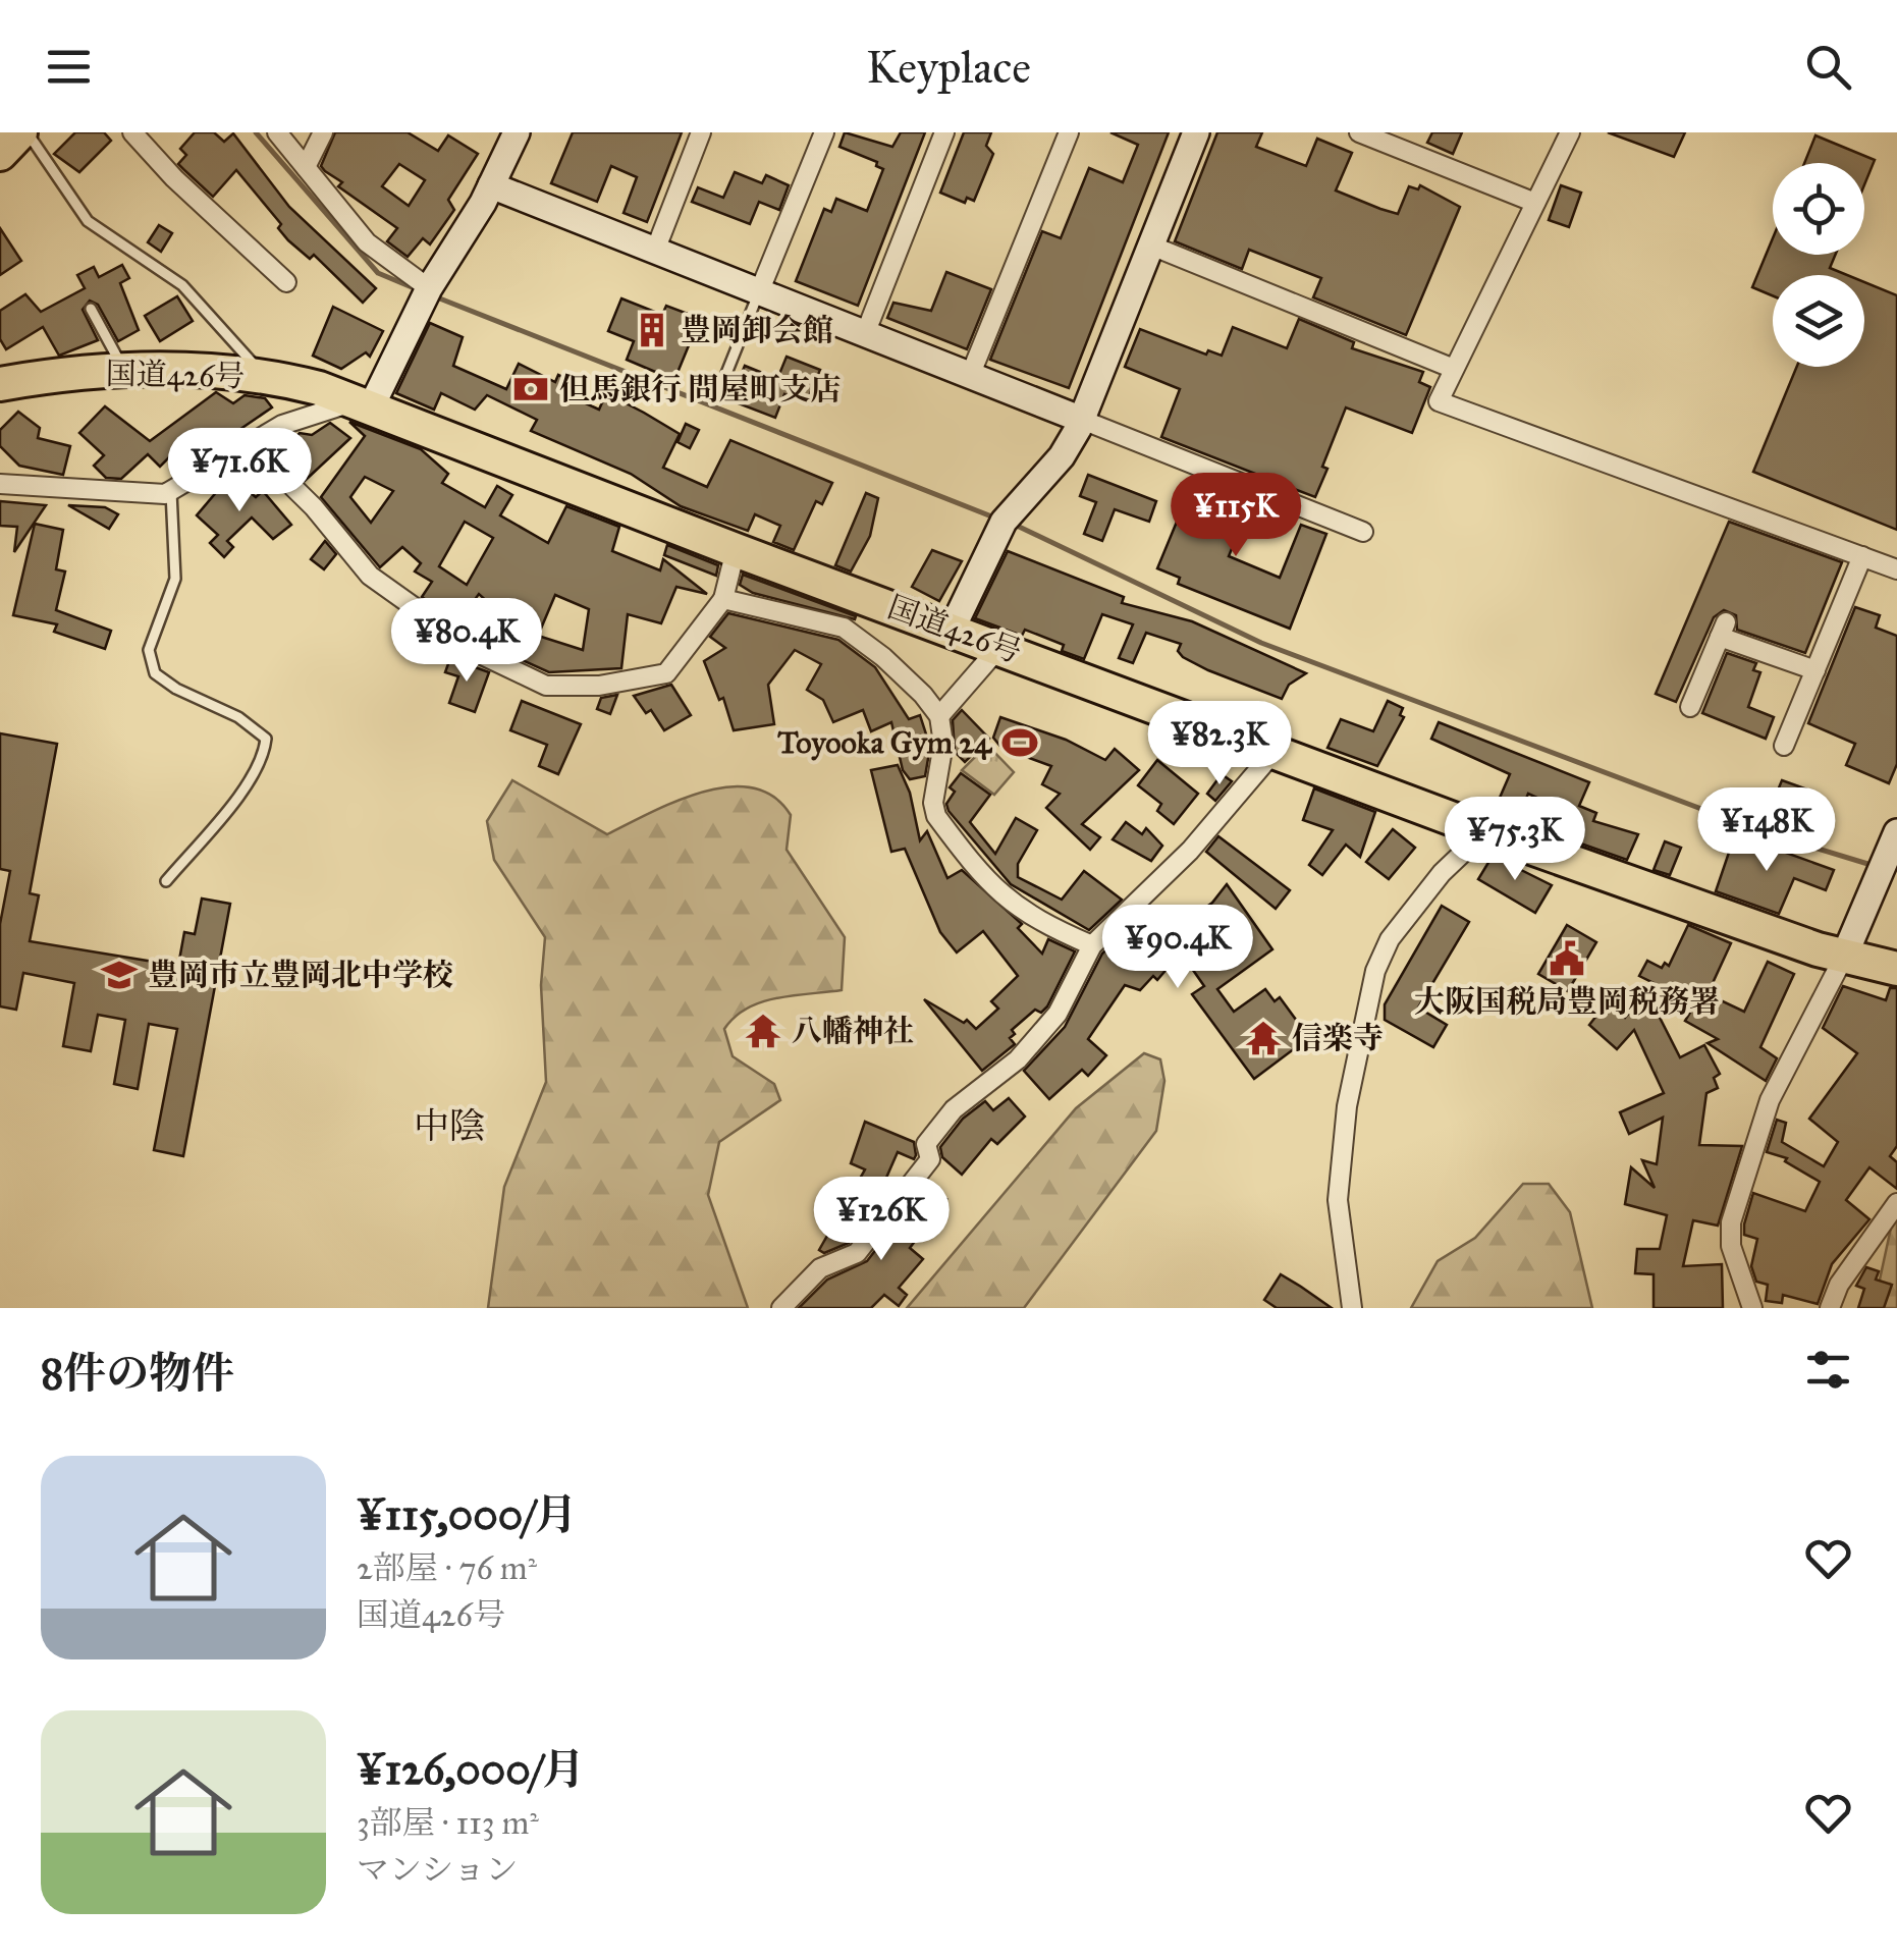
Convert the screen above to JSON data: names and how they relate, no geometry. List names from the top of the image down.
{
  "streets": {
    "highway": ["国道426号"]
  },
  "districts": ["中陰"],
  "places": {
    "building": ["豊岡卸会館"],
    "bank": ["但馬銀行 問屋町支店"],
    "sports": ["Toyooka Gym 24"],
    "public building": ["大阪国税局豊岡税務署"],
    "school or university": ["豊岡市立豊岡北中学校"],
    "temple": ["八幡神社", "信楽寺"]
  },
  "page": {
    "header": "Keyplace",
    "price": [
      "¥71.6K",
      "¥115K",
      "¥80.4K",
      "¥82.3K",
      "¥148K",
      "¥75.3K",
      "¥90.4K",
      "¥126K"
    ],
    "heading": "8件の物件",
    "list": [
      {
        "name": "¥115,000/月",
        "note": "2部屋 · 76 m² · 国道426号"
      },
      {
        "name": "¥126,000/月",
        "note": "3部屋 · 113 m² · マンション"
      }
    ]
  }
}
